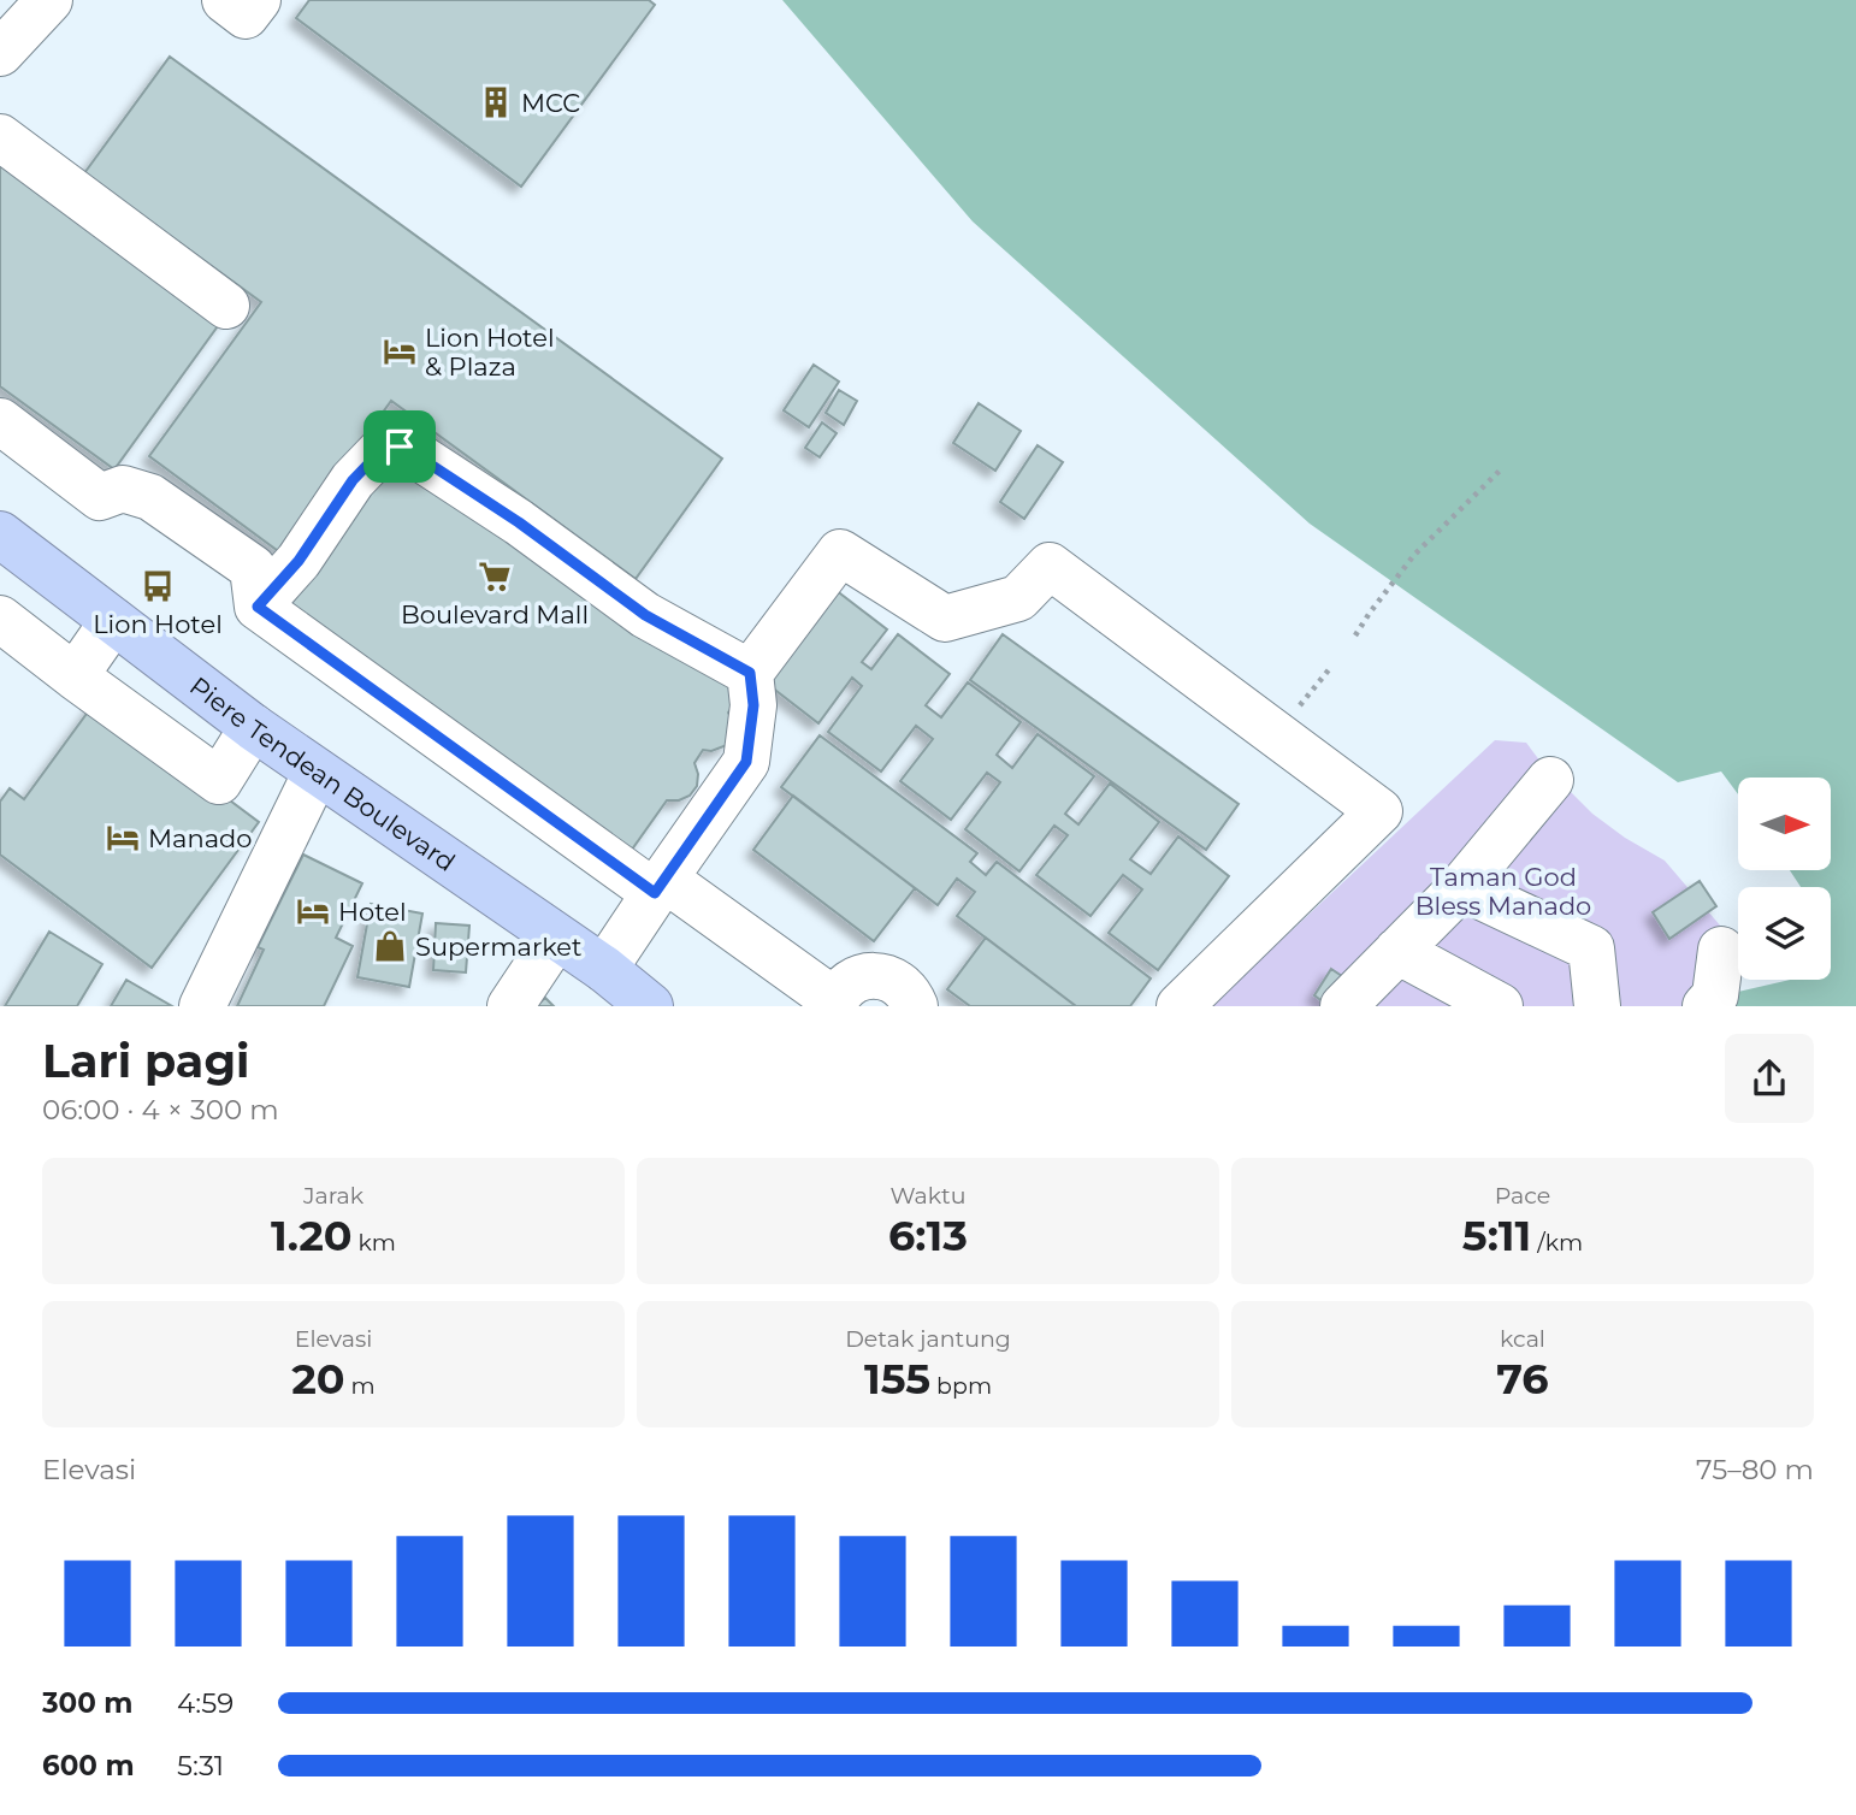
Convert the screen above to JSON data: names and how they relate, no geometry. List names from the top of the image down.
{
  "streets": {
    "highway": ["Piere Tendean Boulevard"]
  },
  "parks": ["Taman God Bless Manado"],
  "places": {
    "building": ["MCC"],
    "hotel": ["Lion Hotel & Plaza", "Manado", "Hotel"],
    "supermarket": ["Boulevard Mall"],
    "bus stop": ["Lion Hotel"],
    "shop": ["Supermarket"]
  },
  "north": "right",
  "page": {
    "heading": ["Lari pagi", "06:00 · 4 × 300 m"],
    "stats": [
      ["Jarak", "1.20 km"],
      ["Waktu", "6:13"],
      ["Pace", "5:11 /km"],
      ["Elevasi", "20 m"],
      ["Detak jantung", "155 bpm"],
      ["kcal", "76"]
    ],
    "chart": ["Elevasi", "75–80 m"],
    "list": [
      {
        "name": "300 m",
        "note": "4:59"
      },
      {
        "name": "600 m",
        "note": "5:31"
      }
    ]
  }
}
